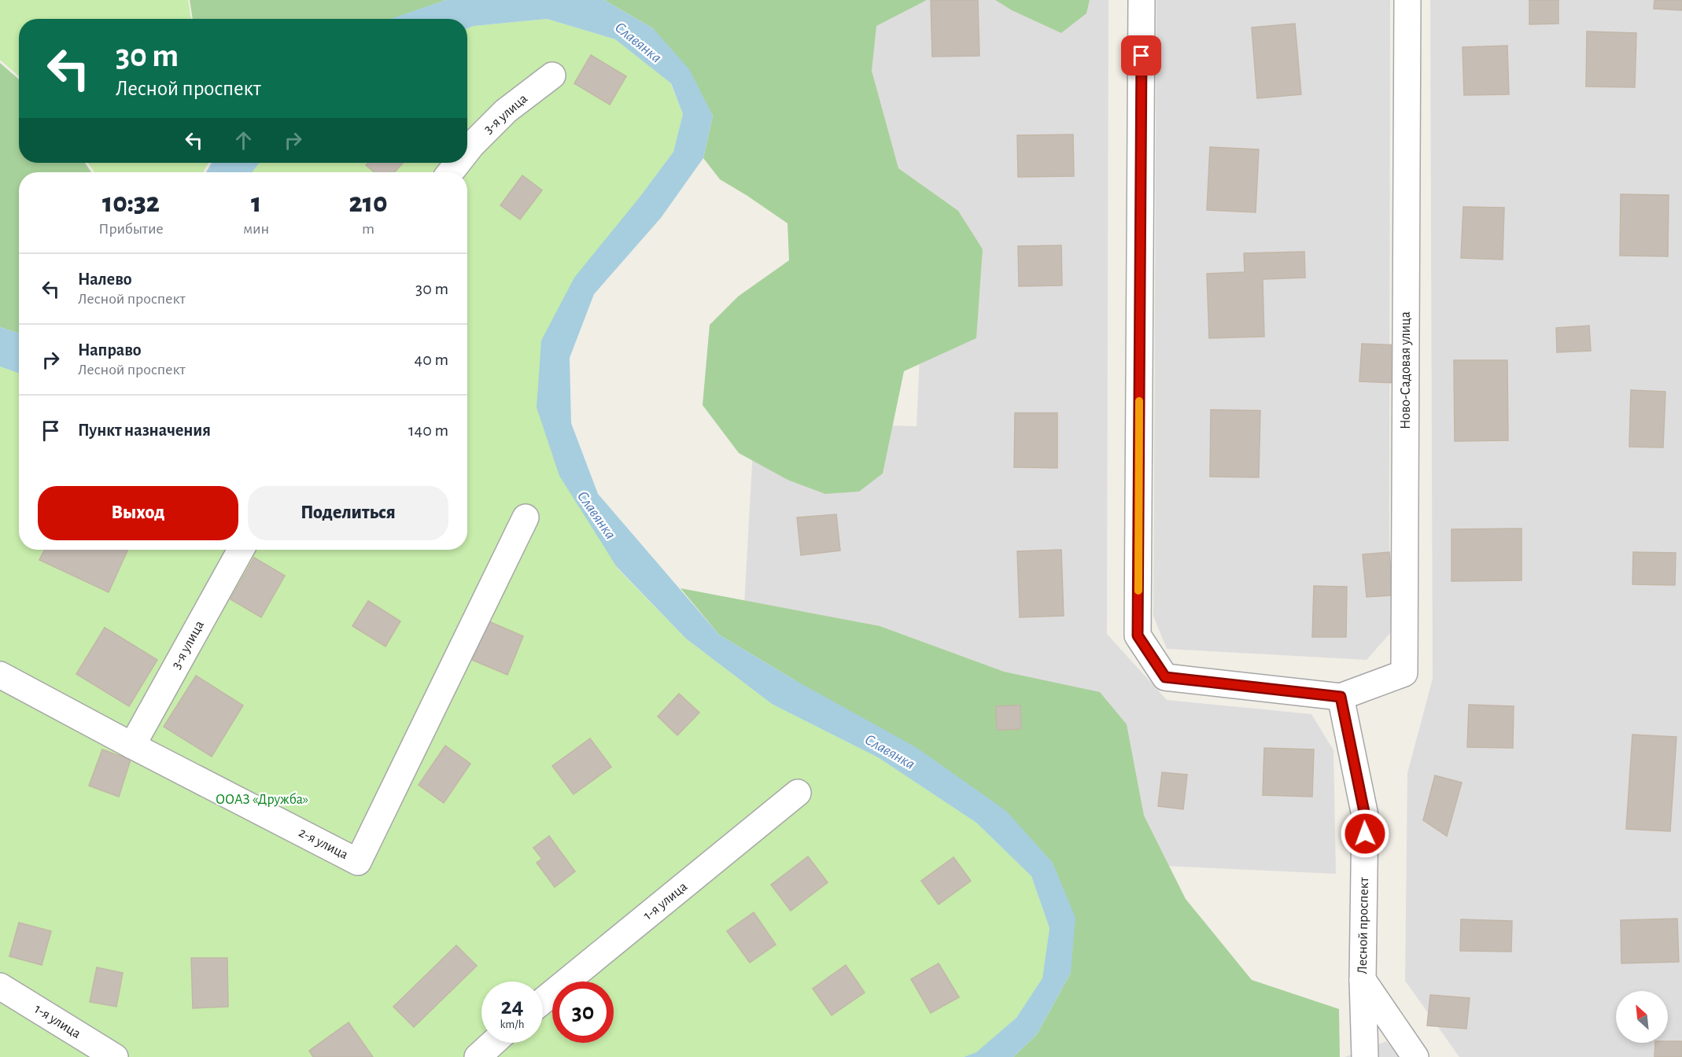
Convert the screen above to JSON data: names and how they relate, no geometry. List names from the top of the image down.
{
  "streets": {
    "street": [
      "3-я улица",
      "Ново-Садовая улица",
      "2-я улица",
      "1-я улица",
      "Лесной проспект"
    ]
  },
  "crossings": [
    ["3-я улица", "2-я улица"],
    ["Ново-Садовая улица", "Лесной проспект"]
  ],
  "water": ["Славянка"],
  "parks": ["ООАЗ «Дружба»"],
  "north": "top left",
  "page": {
    "turn": ["30 m", "Лесной проспект"],
    "eta": [
      "10:32",
      "Прибытие",
      "1",
      "мин",
      "210",
      "m"
    ],
    "list": [
      {
        "name": "Налево",
        "note": "Лесной проспект",
        "value": "30 m"
      },
      {
        "name": "Направо",
        "note": "Лесной проспект",
        "value": "40 m"
      },
      {
        "name": "Пункт назначения",
        "value": "140 m"
      }
    ],
    "buttons": ["Выход", "Поделиться"],
    "speed": "24 km/h",
    "limit": "30"
  }
}
